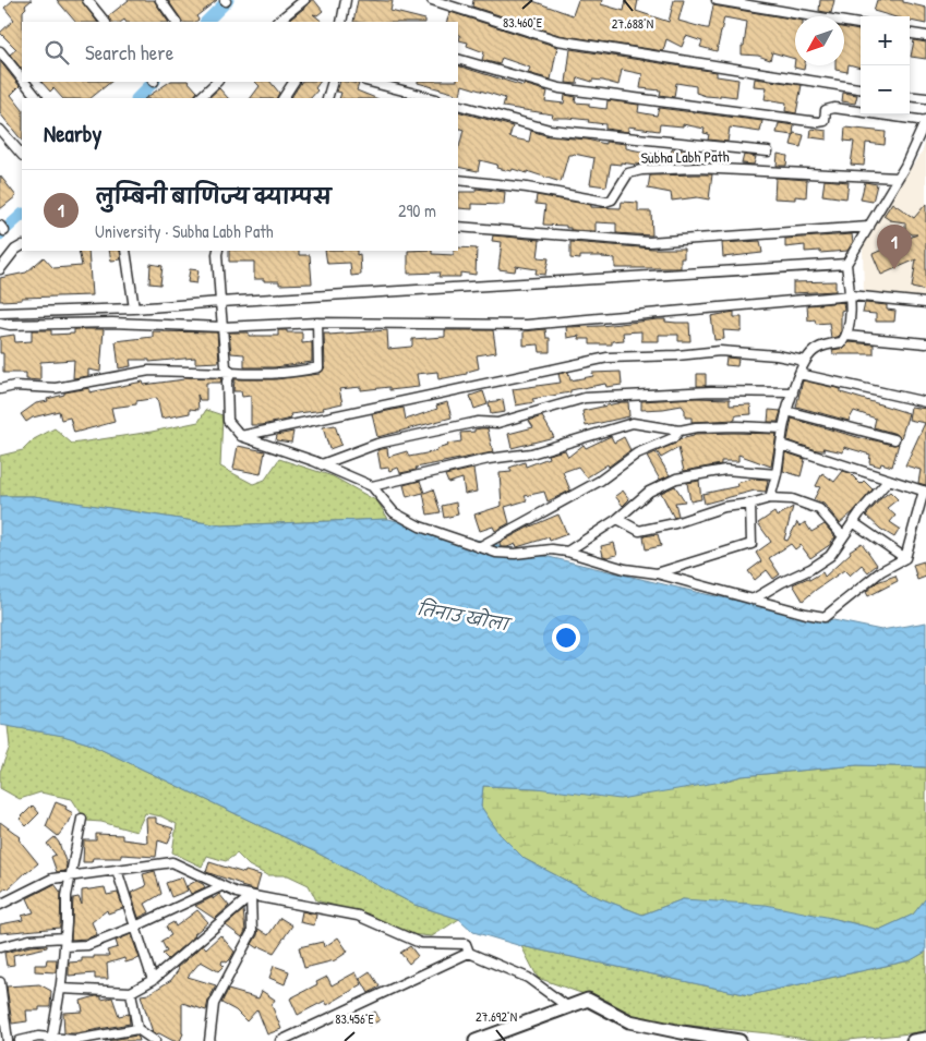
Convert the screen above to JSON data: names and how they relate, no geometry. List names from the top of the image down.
{
  "streets": {
    "street": ["Subha Labh Path"]
  },
  "water": ["तिनाउ खोला"],
  "north": "bottom left",
  "page": {
    "map_buttons": ["+", "−"],
    "search": "Search here",
    "heading": "Nearby",
    "list": [
      {
        "mark": "1",
        "name": "लुम्बिनी बाणिज्य क्याम्पस",
        "note": "University · Subha Labh Path",
        "value": "290 m"
      }
    ],
    "pins": "1"
  },
  "coordinates": [
    "83.460°E",
    "27.688°N",
    "27.692°N",
    "83.456°E"
  ]
}
